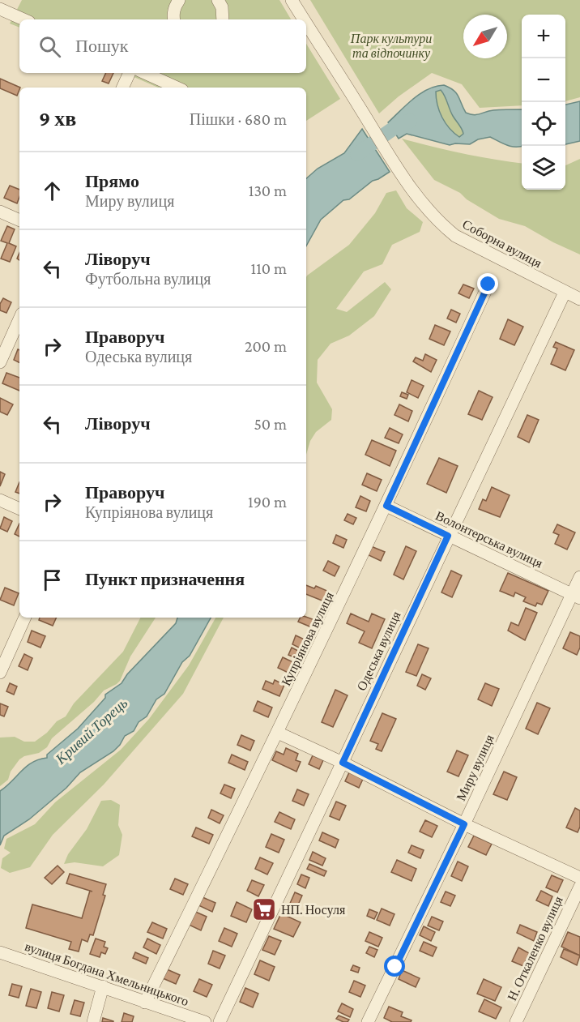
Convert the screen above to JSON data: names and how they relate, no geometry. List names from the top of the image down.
{
  "streets": {
    "street": [
      "Соборна вулиця",
      "Волонтерська вулиця",
      "Купріянова вулиця",
      "Одеська вулиця",
      "Миру вулиця",
      "Н. Откаленко вулиця",
      "вулиця Богдана Хмельницького"
    ]
  },
  "crossings": [
    ["Соборна вулиця", "Одеська вулиця"],
    ["Волонтерська вулиця", "Купріянова вулиця"],
    ["Волонтерська вулиця", "Одеська вулиця"],
    ["Волонтерська вулиця", "Миру вулиця"],
    ["Купріянова вулиця", "вулиця Богдана Хмельницького"]
  ],
  "water": ["Кривий Торець"],
  "parks": ["Парк культури та відпочинку"],
  "places": {
    "supermarket": ["НП. Носуля"]
  },
  "north": "bottom left",
  "page": {
    "map_buttons": ["+", "−"],
    "search": "Пошук",
    "heading": ["9 хв", "Пішки · 680 m"],
    "list": [
      ["Прямо", "Миру вулиця", "130 m"],
      ["Ліворуч", "Футбольна вулиця", "110 m"],
      ["Праворуч", "Одеська вулиця", "200 m"],
      ["Ліворуч", "50 m"],
      ["Праворуч", "Купріянова вулиця", "190 m"],
      "Пункт призначення"
    ]
  }
}
